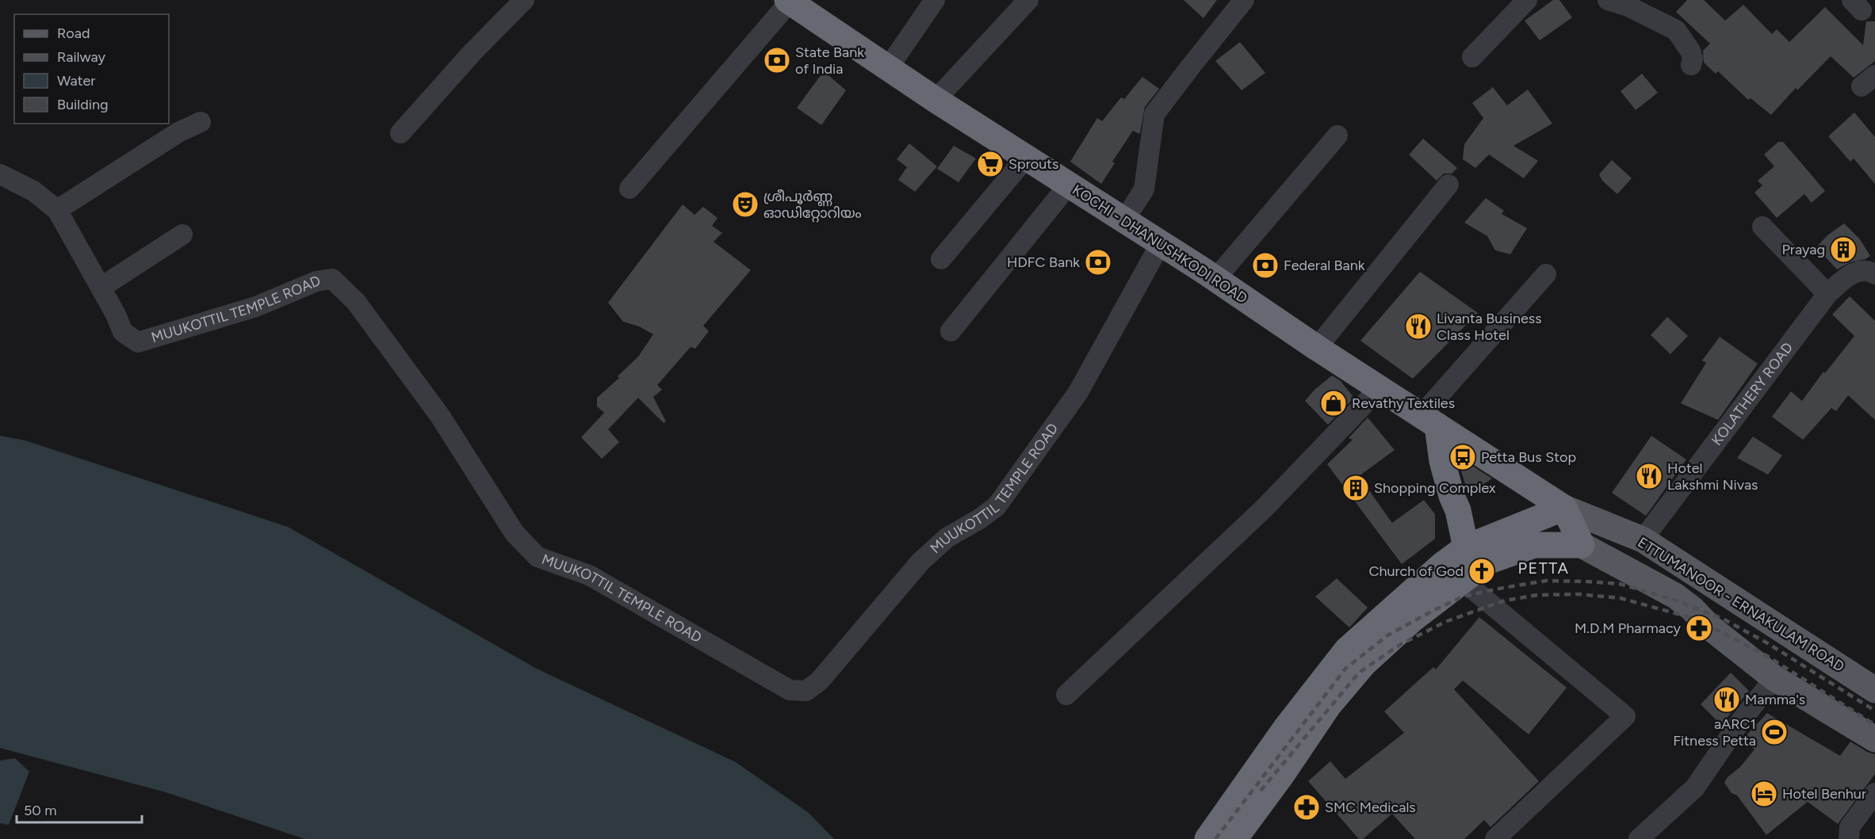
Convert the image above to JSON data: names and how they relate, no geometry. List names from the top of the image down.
{
  "streets": {
    "highway": ["KOCHI - DHANUSHKODI ROAD"],
    "main road": ["ETTUMANOOR - ERNAKULAM ROAD"],
    "street": ["MUUKOTTIL TEMPLE ROAD", "KOLATHERY ROAD"]
  },
  "crossings": [
    ["KOCHI - DHANUSHKODI ROAD", "MUUKOTTIL TEMPLE ROAD"],
    ["KOCHI - DHANUSHKODI ROAD", "ETTUMANOOR - ERNAKULAM ROAD"],
    ["KOLATHERY ROAD", "ETTUMANOOR - ERNAKULAM ROAD"]
  ],
  "districts": ["PETTA"],
  "places": {
    "bank": ["State Bank of India", "HDFC Bank", "Federal Bank"],
    "supermarket": ["Sprouts"],
    "theatre": ["ശ്രീപൂർണ്ണ ഓഡിറ്റോറിയം"],
    "building": ["Prayag", "Shopping Complex"],
    "restaurant": ["Livanta Business Class Hotel", "Hotel Lakshmi Nivas", "Mamma's"],
    "shop": ["Revathy Textiles"],
    "bus stop": ["Petta Bus Stop"],
    "church": ["Church of God"],
    "pharmacy": ["M.D.M Pharmacy", "SMC Medicals"],
    "sports": ["aARC1 Fitness Petta"],
    "hotel": ["Hotel Benhur"]
  },
  "legend": [
    "Road",
    "Railway",
    "Water",
    "Building"
  ],
  "scale_bar": "50 m"
}
